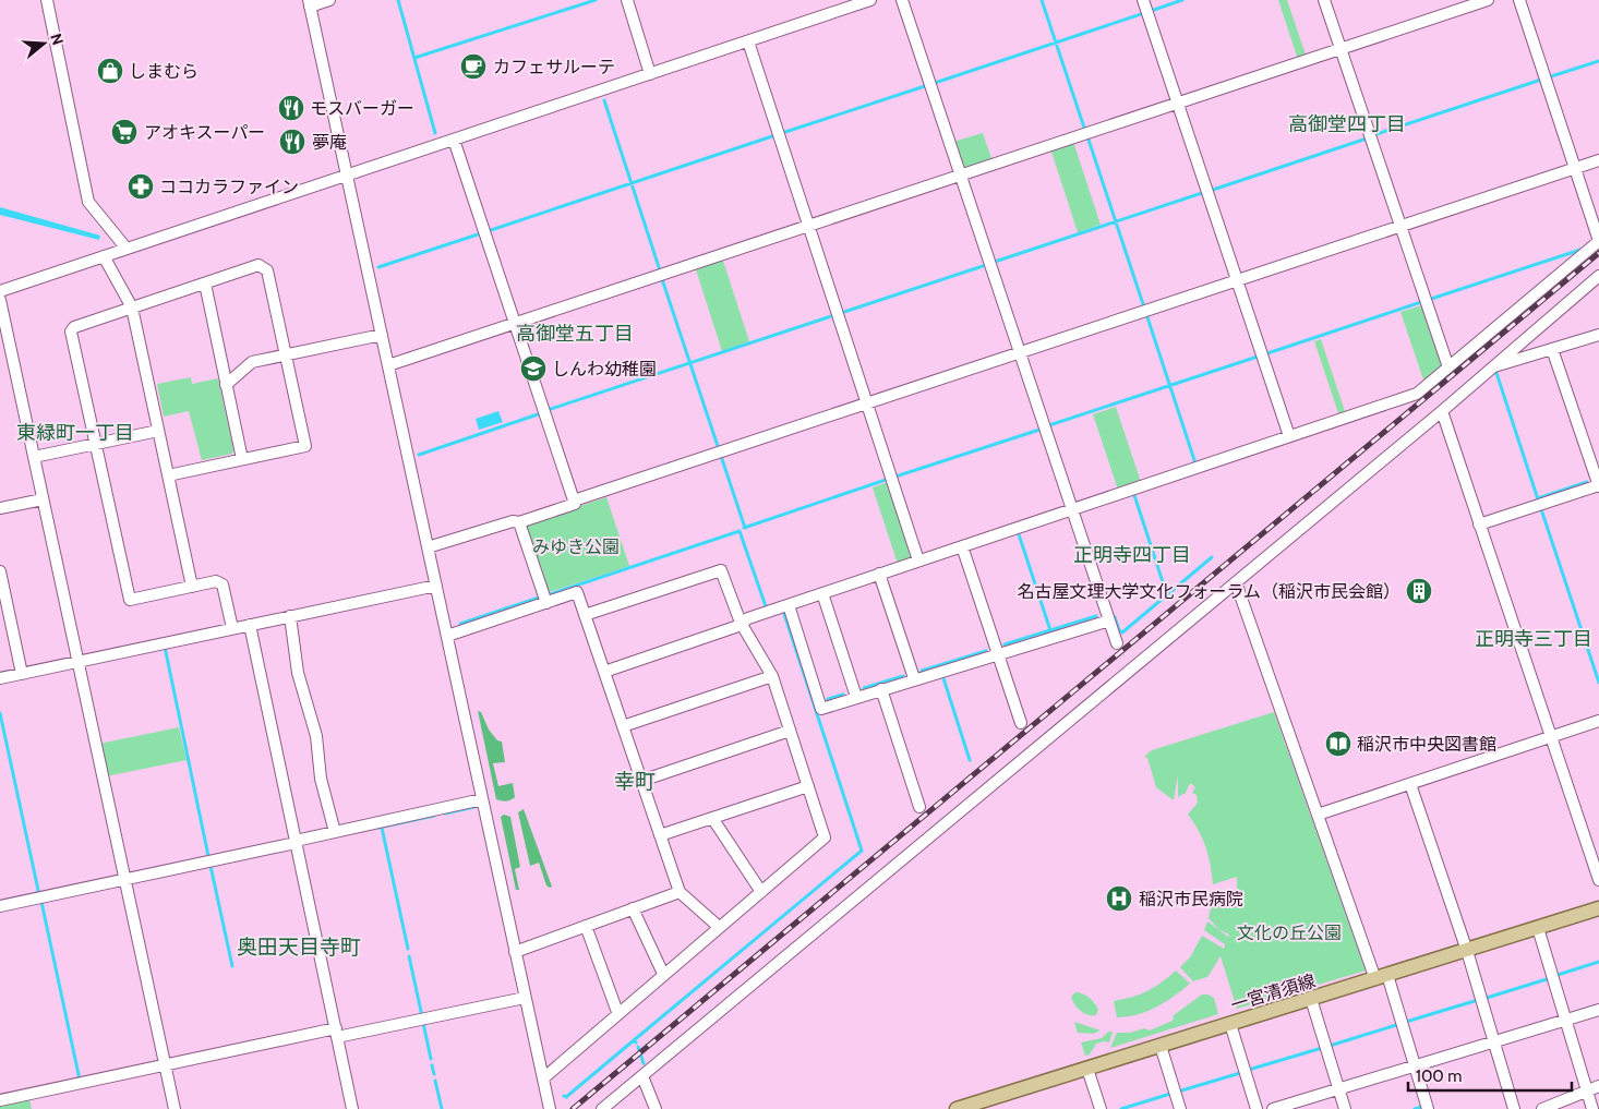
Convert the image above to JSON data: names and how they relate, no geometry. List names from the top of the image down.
{
  "streets": {
    "main road": ["一宮清須線"]
  },
  "districts": [
    "高御堂四丁目",
    "高御堂五丁目",
    "東緑町一丁目",
    "正明寺四丁目",
    "正明寺三丁目",
    "幸町",
    "奥田天目寺町"
  ],
  "parks": ["みゆき公園", "文化の丘公園"],
  "places": {
    "cafe": ["カフェサルーテ"],
    "shop": ["しまむら"],
    "restaurant": ["モスバーガー", "夢庵"],
    "supermarket": ["アオキスーパー"],
    "pharmacy": ["ココカラファイン"],
    "school or university": ["しんわ幼稚園"],
    "building": ["名古屋文理大学文化フォーラム（稲沢市民会館）"],
    "library": ["稲沢市中央図書館"],
    "hospital": ["稲沢市民病院"]
  },
  "scale_bar": "100 m",
  "north": "right"
}
